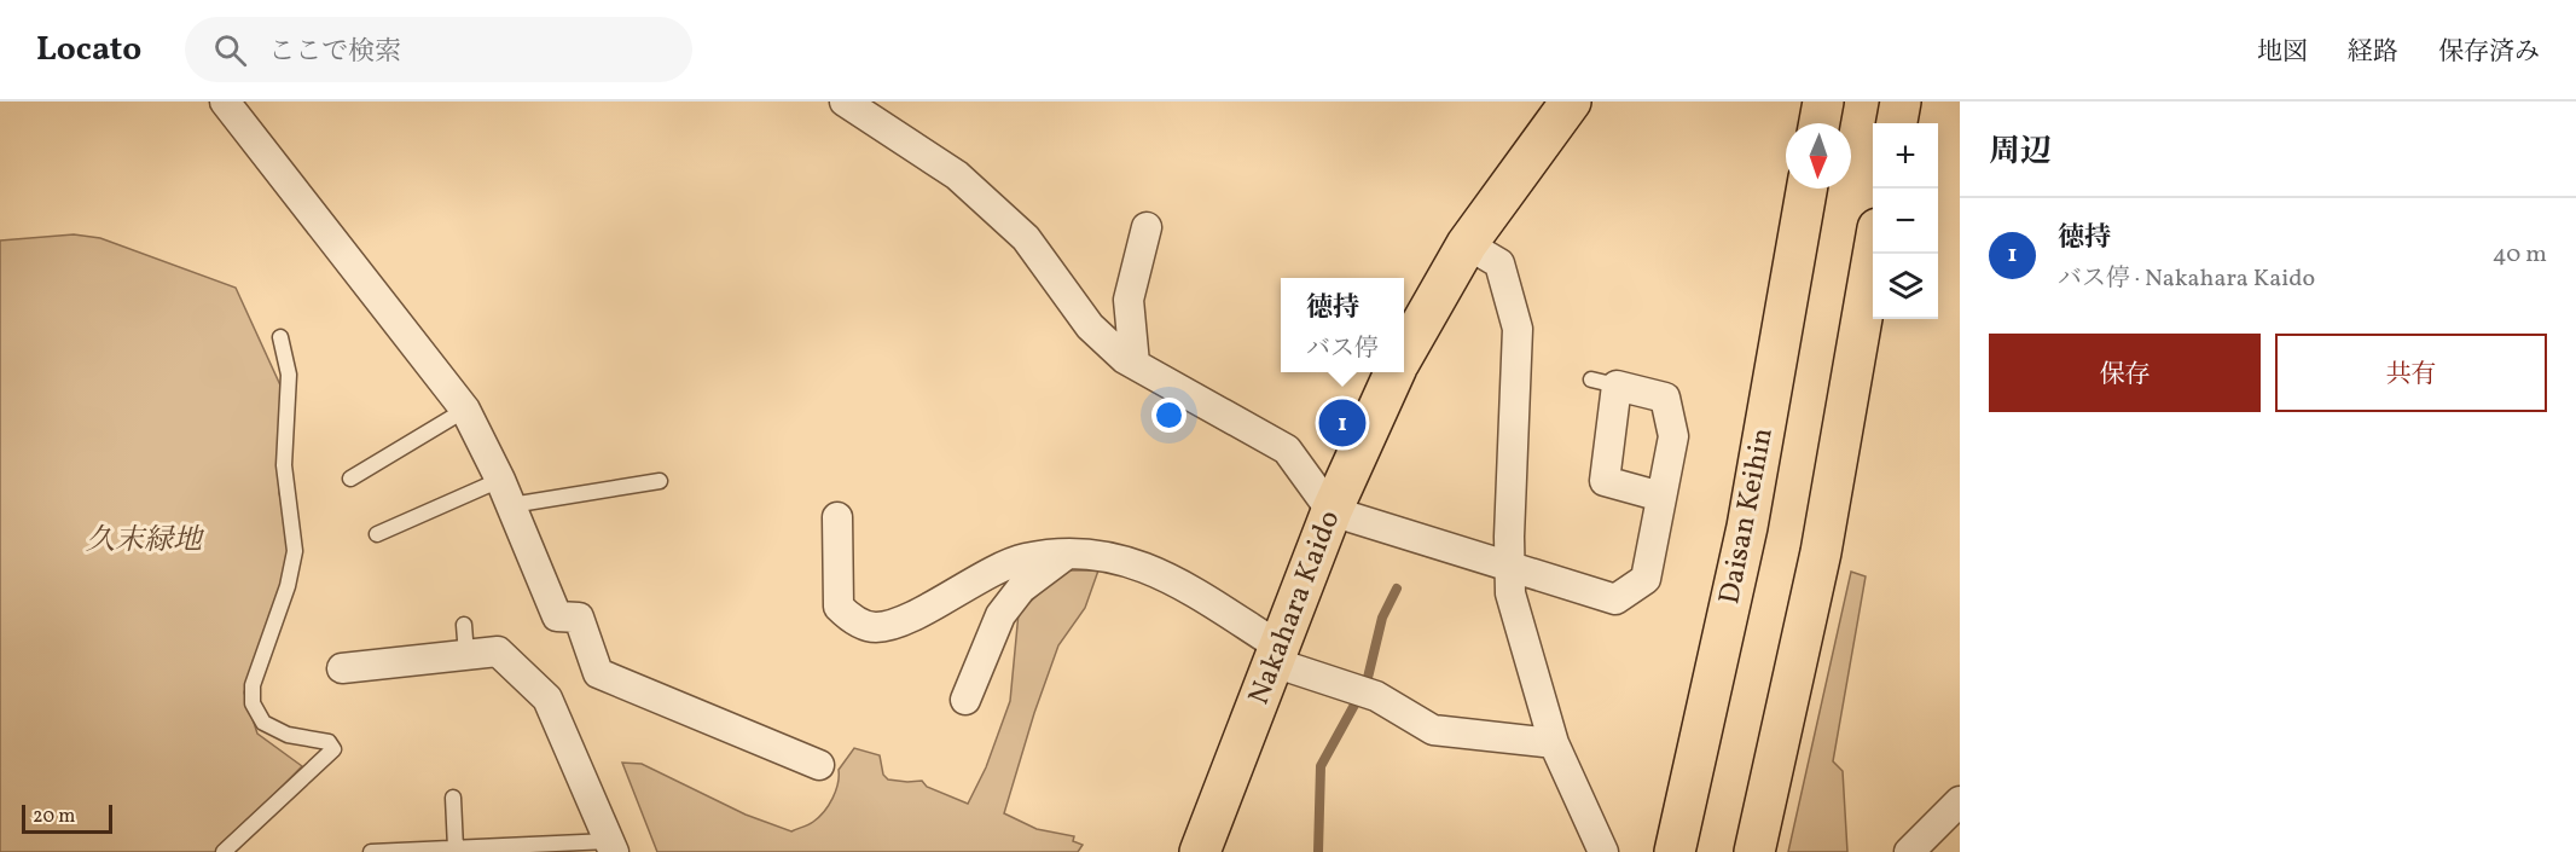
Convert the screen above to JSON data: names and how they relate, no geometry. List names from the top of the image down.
{
  "streets": {
    "main road": ["Daisan Keihin", "Nakahara Kaido"]
  },
  "parks": ["久末緑地"],
  "scale_bar": "20 m",
  "north": "bottom",
  "page": {
    "header": "Locato",
    "search": "ここで検索",
    "nav": ["地図", "経路", "保存済み"],
    "heading": "周辺",
    "map_buttons": ["+", "−"],
    "list": [
      {
        "mark": "1",
        "name": "徳持",
        "note": "バス停 · Nakahara Kaido",
        "value": "40 m"
      }
    ],
    "popup": ["徳持", "バス停"],
    "buttons": ["保存", "共有"],
    "pins": "1",
    "scale": "20 m"
  }
}
